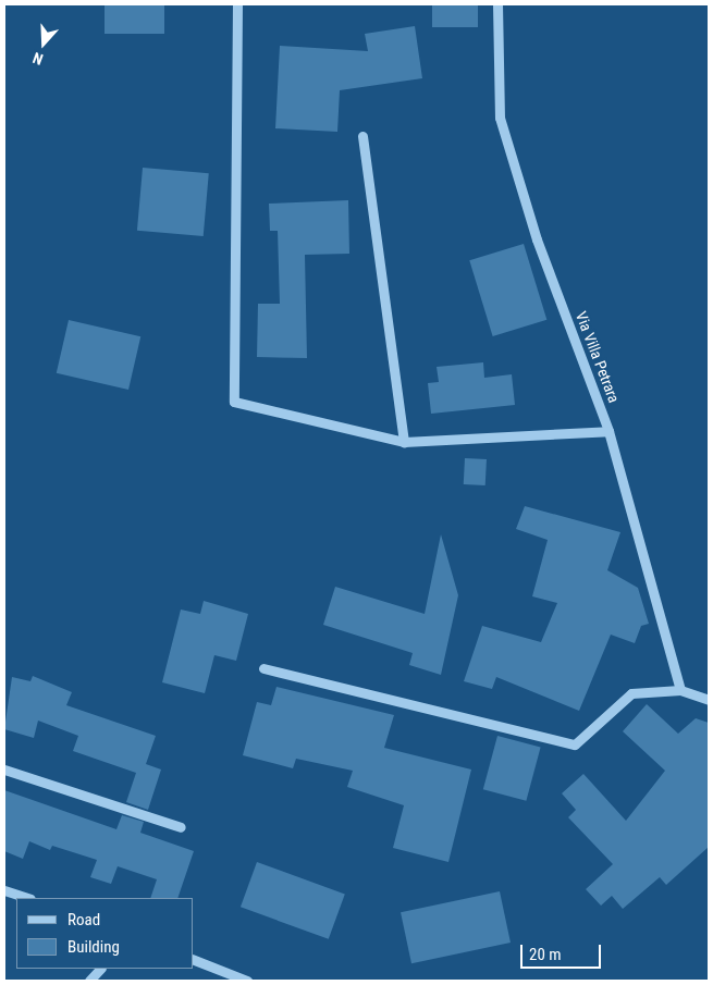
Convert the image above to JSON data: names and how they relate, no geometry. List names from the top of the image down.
{
  "streets": {
    "street": ["Via Villa Petrara"]
  },
  "legend": ["Road", "Building"],
  "scale_bar": "20 m",
  "north": "bottom"
}
